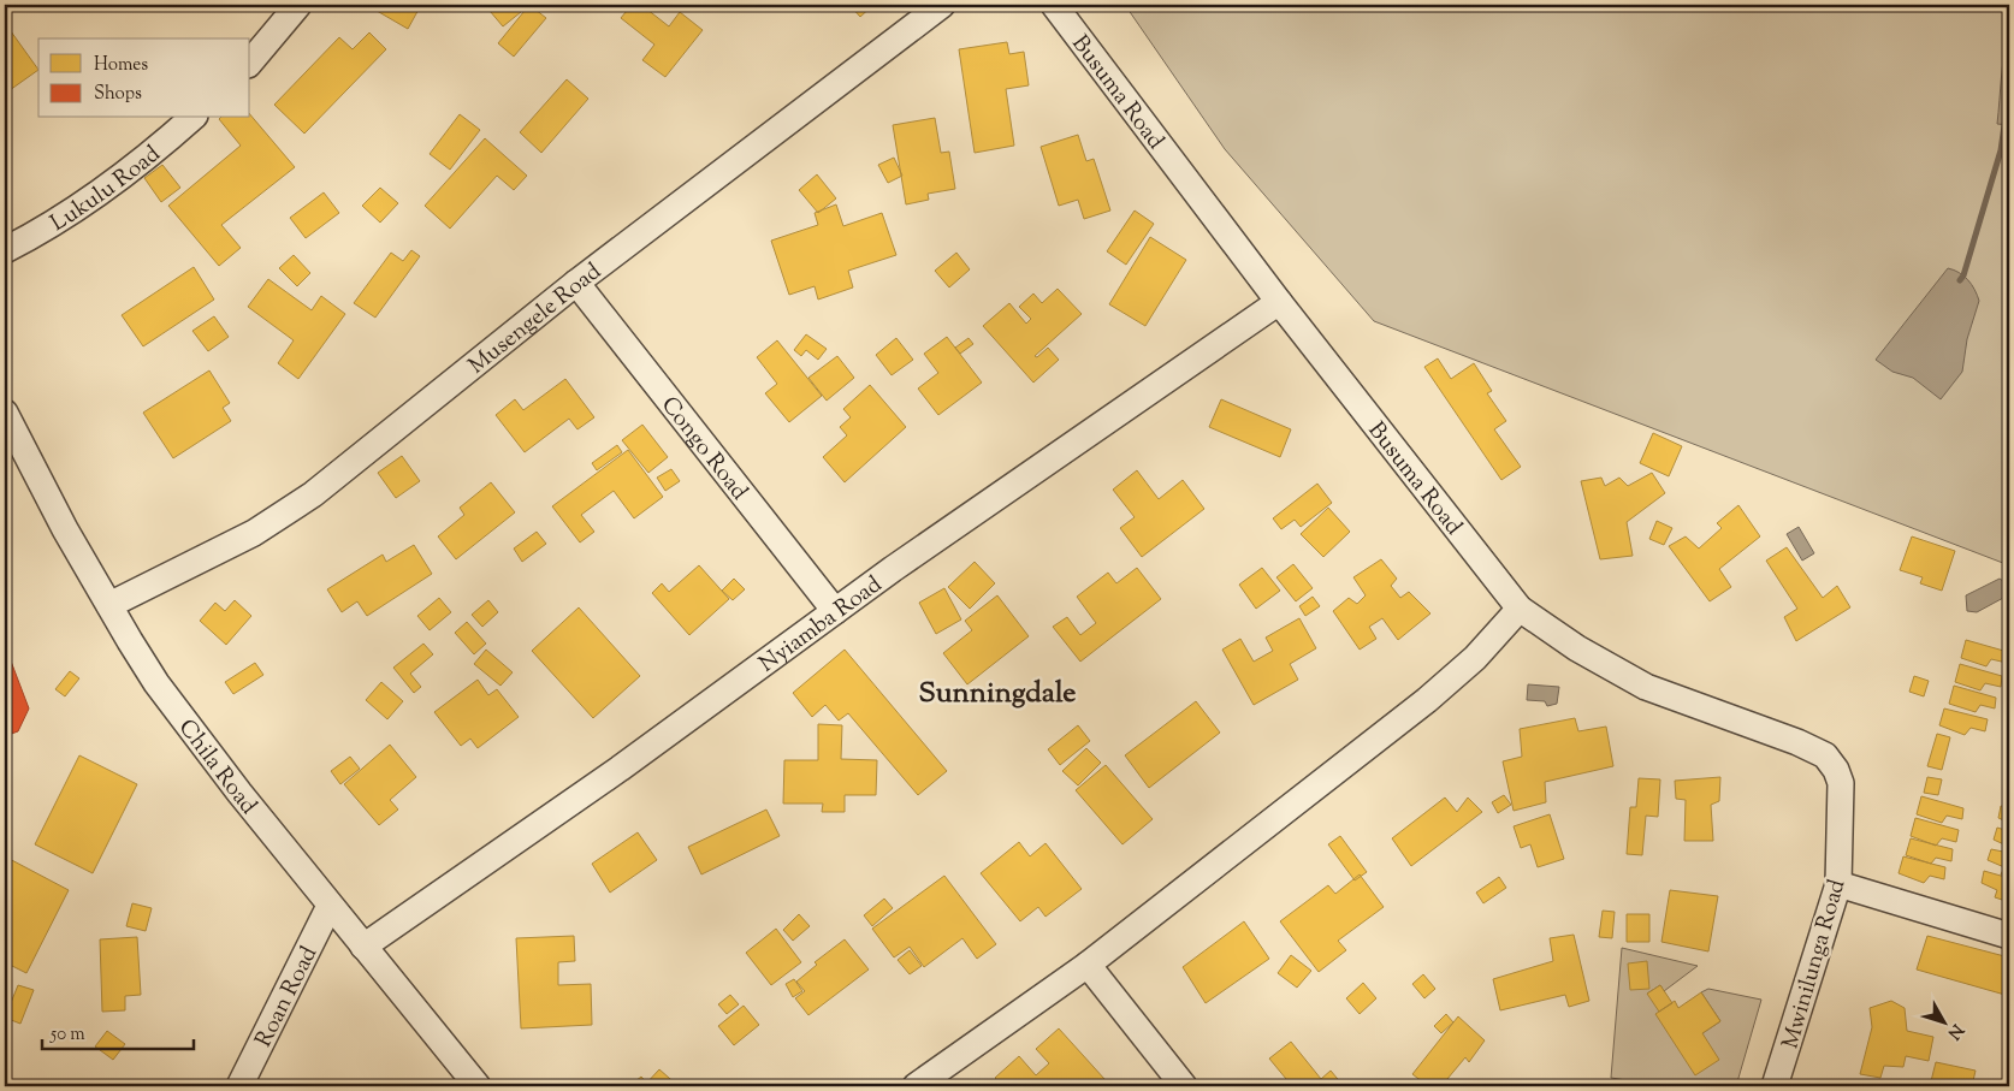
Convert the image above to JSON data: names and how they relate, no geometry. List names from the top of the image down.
{
  "streets": {
    "street": [
      "Busuma Road",
      "Lukulu Road",
      "Musengele Road",
      "Congo Road",
      "Nyiamba Road",
      "Chila Road",
      "Mwinilunga Road",
      "Roan Road"
    ]
  },
  "crossings": [
    ["Busuma Road", "Nyiamba Road"],
    ["Busuma Road", "Mwinilunga Road"],
    ["Musengele Road", "Congo Road"],
    ["Musengele Road", "Chila Road"],
    ["Congo Road", "Nyiamba Road"],
    ["Nyiamba Road", "Chila Road"],
    ["Chila Road", "Roan Road"]
  ],
  "districts": ["Sunningdale"],
  "legend": ["Homes", "Shops"],
  "scale_bar": "50 m",
  "north": "bottom right"
}
